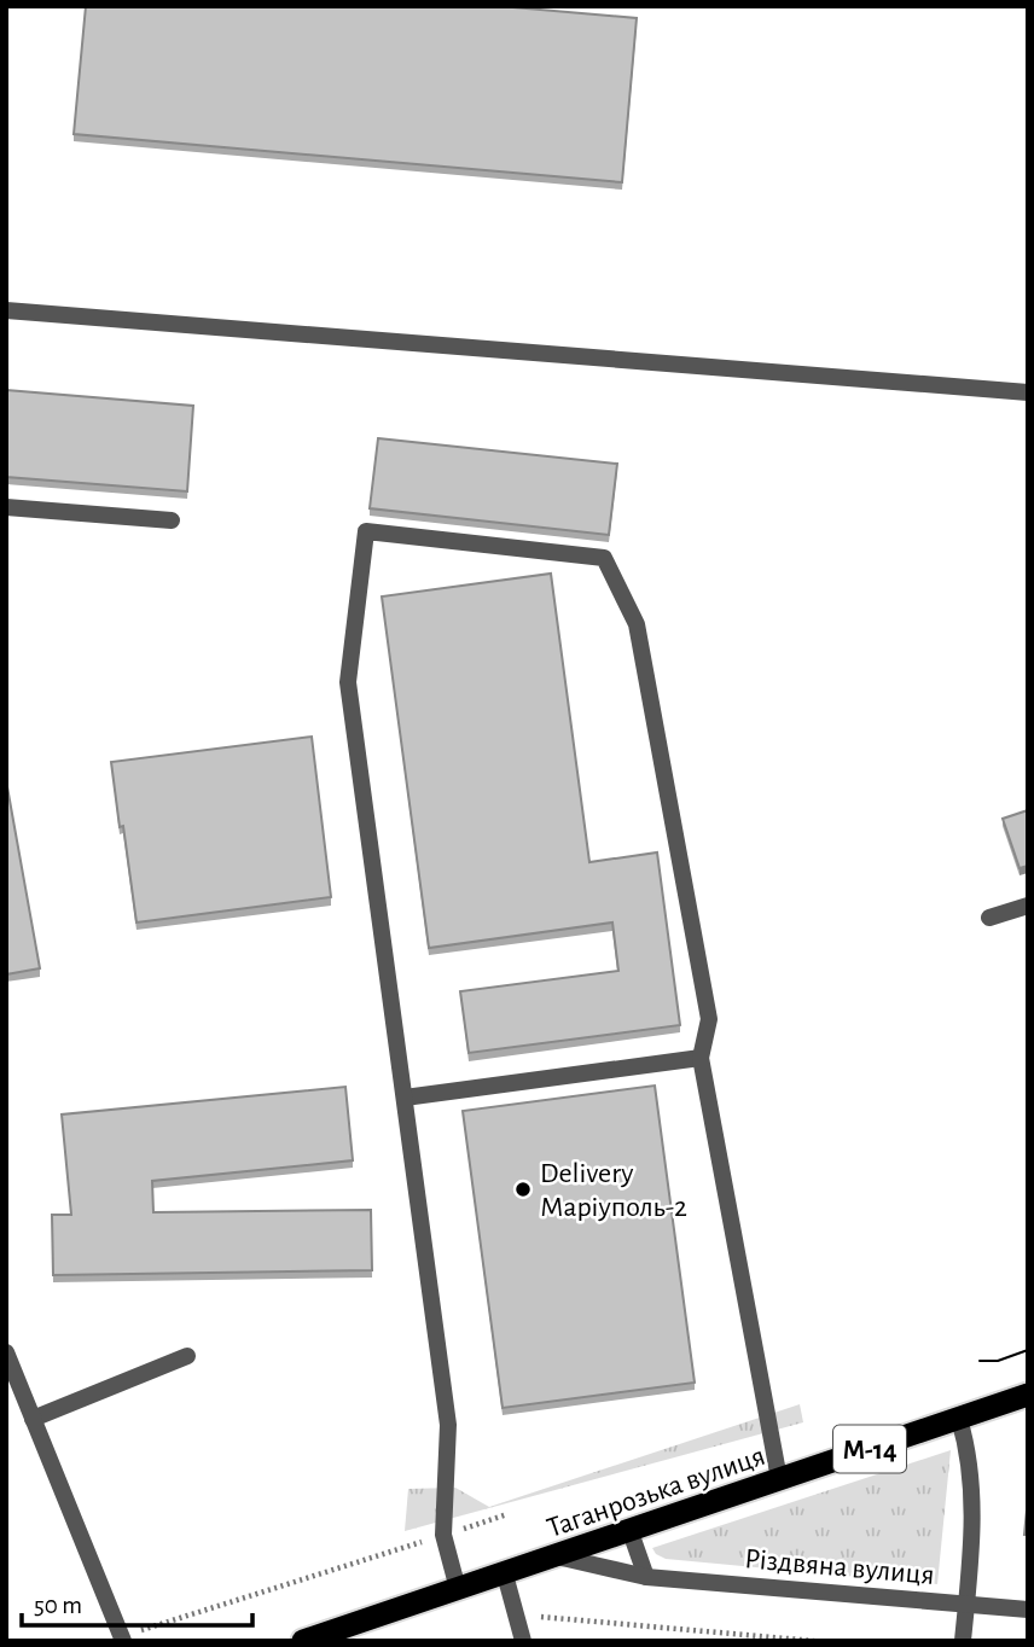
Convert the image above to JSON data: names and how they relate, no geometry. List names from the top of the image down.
{
  "streets": {
    "highway": ["М-14", "Таганрозька вулиця"],
    "street": ["Різдвяна вулиця"]
  },
  "crossings": [
    ["Таганрозька вулиця", "Різдвяна вулиця"]
  ],
  "places": ["Delivery Марiуполь-2"],
  "scale_bar": "50 m"
}
